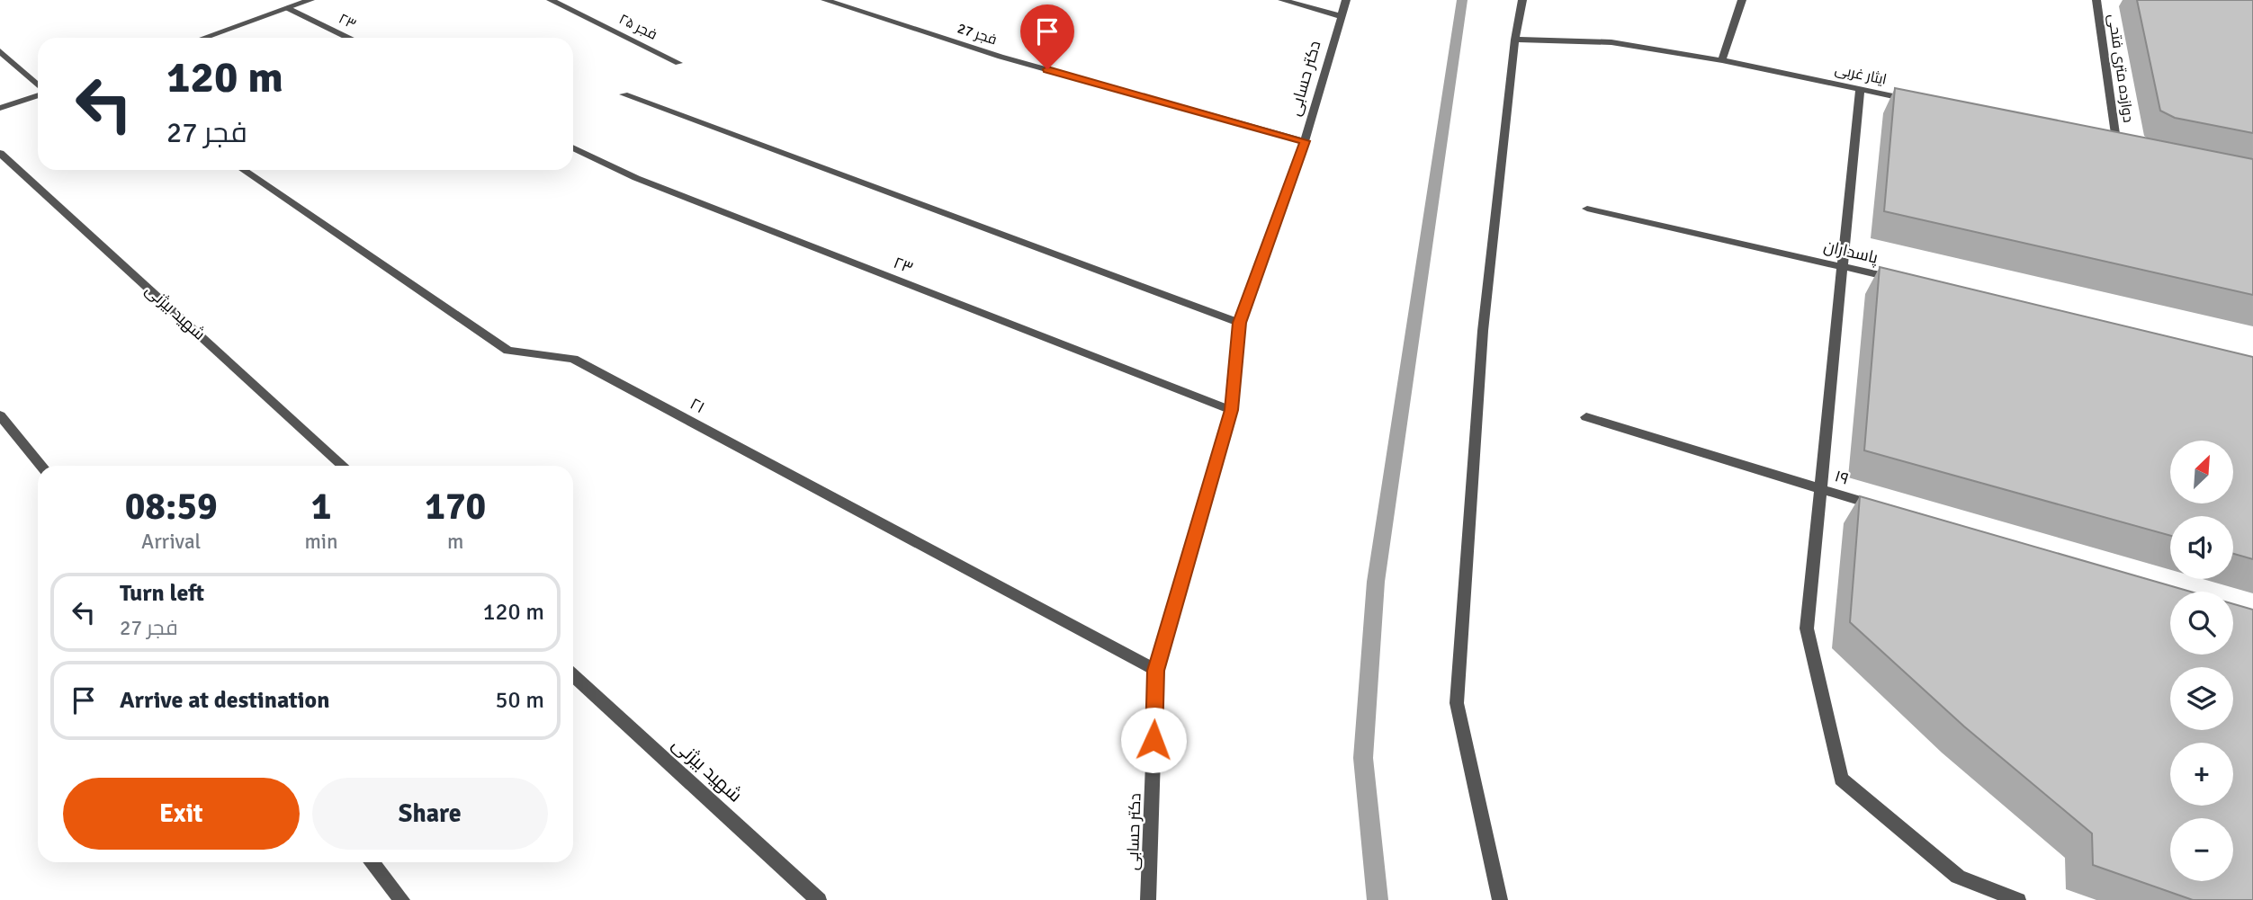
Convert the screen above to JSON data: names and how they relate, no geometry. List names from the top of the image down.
{
  "streets": {
    "street": [
      "۲۳",
      "فجر ۲۵",
      "فجر 27",
      "دوازده متری فتحی",
      "ایثار غربی",
      "دکتر حسابی",
      "پاسداران",
      "شهید بیژنی",
      "۲۱",
      "۱۹"
    ]
  },
  "crossings": [
    ["۲۳", "دکتر حسابی"],
    ["فجر 27", "دکتر حسابی"],
    ["دکتر حسابی", "۲۱"]
  ],
  "north": "top right",
  "page": {
    "turn": ["120 m", "فجر 27"],
    "map_buttons": ["+", "−"],
    "eta": [
      "08:59",
      "Arrival",
      "1",
      "min",
      "170",
      "m"
    ],
    "list": [
      {
        "name": "Turn left",
        "note": "فجر 27",
        "value": "120 m"
      },
      {
        "name": "Arrive at destination",
        "value": "50 m"
      }
    ],
    "buttons": ["Exit", "Share"]
  }
}
